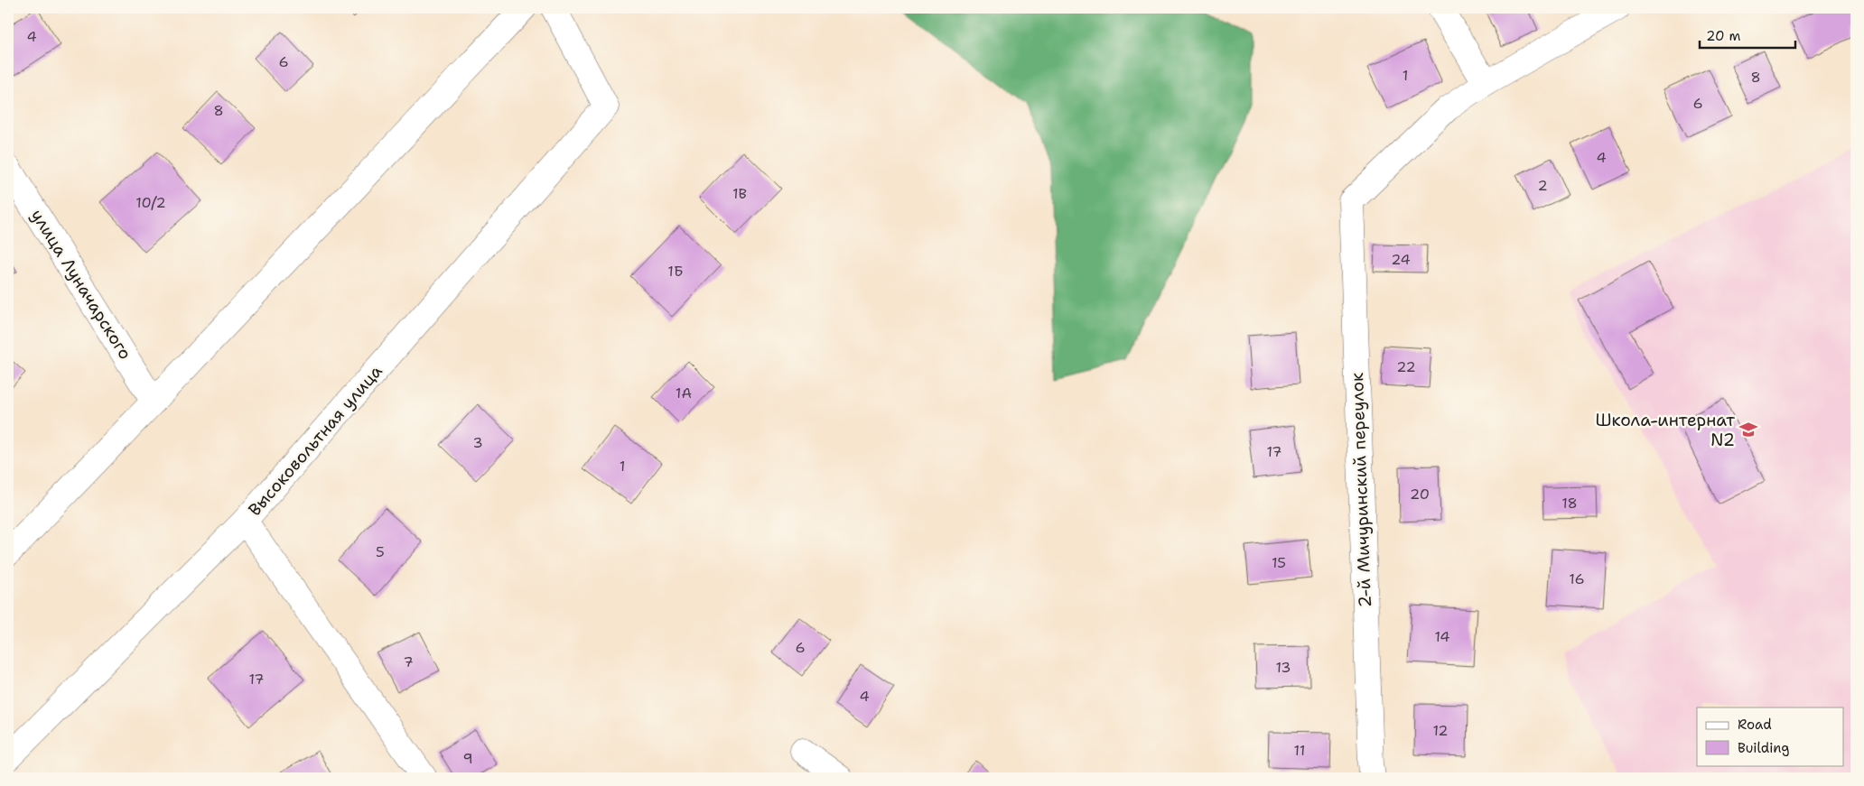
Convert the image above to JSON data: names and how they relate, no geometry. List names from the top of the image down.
{
  "streets": {
    "street": ["улица Луначарского", "Высоковольтная улица", "2-й Мичуринский переулок"]
  },
  "places": {
    "school or university": ["Школа-интернат N2"]
  },
  "house_numbers": [
    "4",
    "6",
    "1",
    "8",
    "6",
    "8",
    "4",
    "2",
    "1В",
    "10/2",
    "24",
    "1Б",
    "22",
    "1А",
    "3",
    "17",
    "1",
    "20",
    "18",
    "5",
    "15",
    "16",
    "14",
    "6",
    "7",
    "13",
    "17",
    "4",
    "12",
    "11",
    "9"
  ],
  "legend": ["Road", "Building"],
  "scale_bar": "20 m"
}
